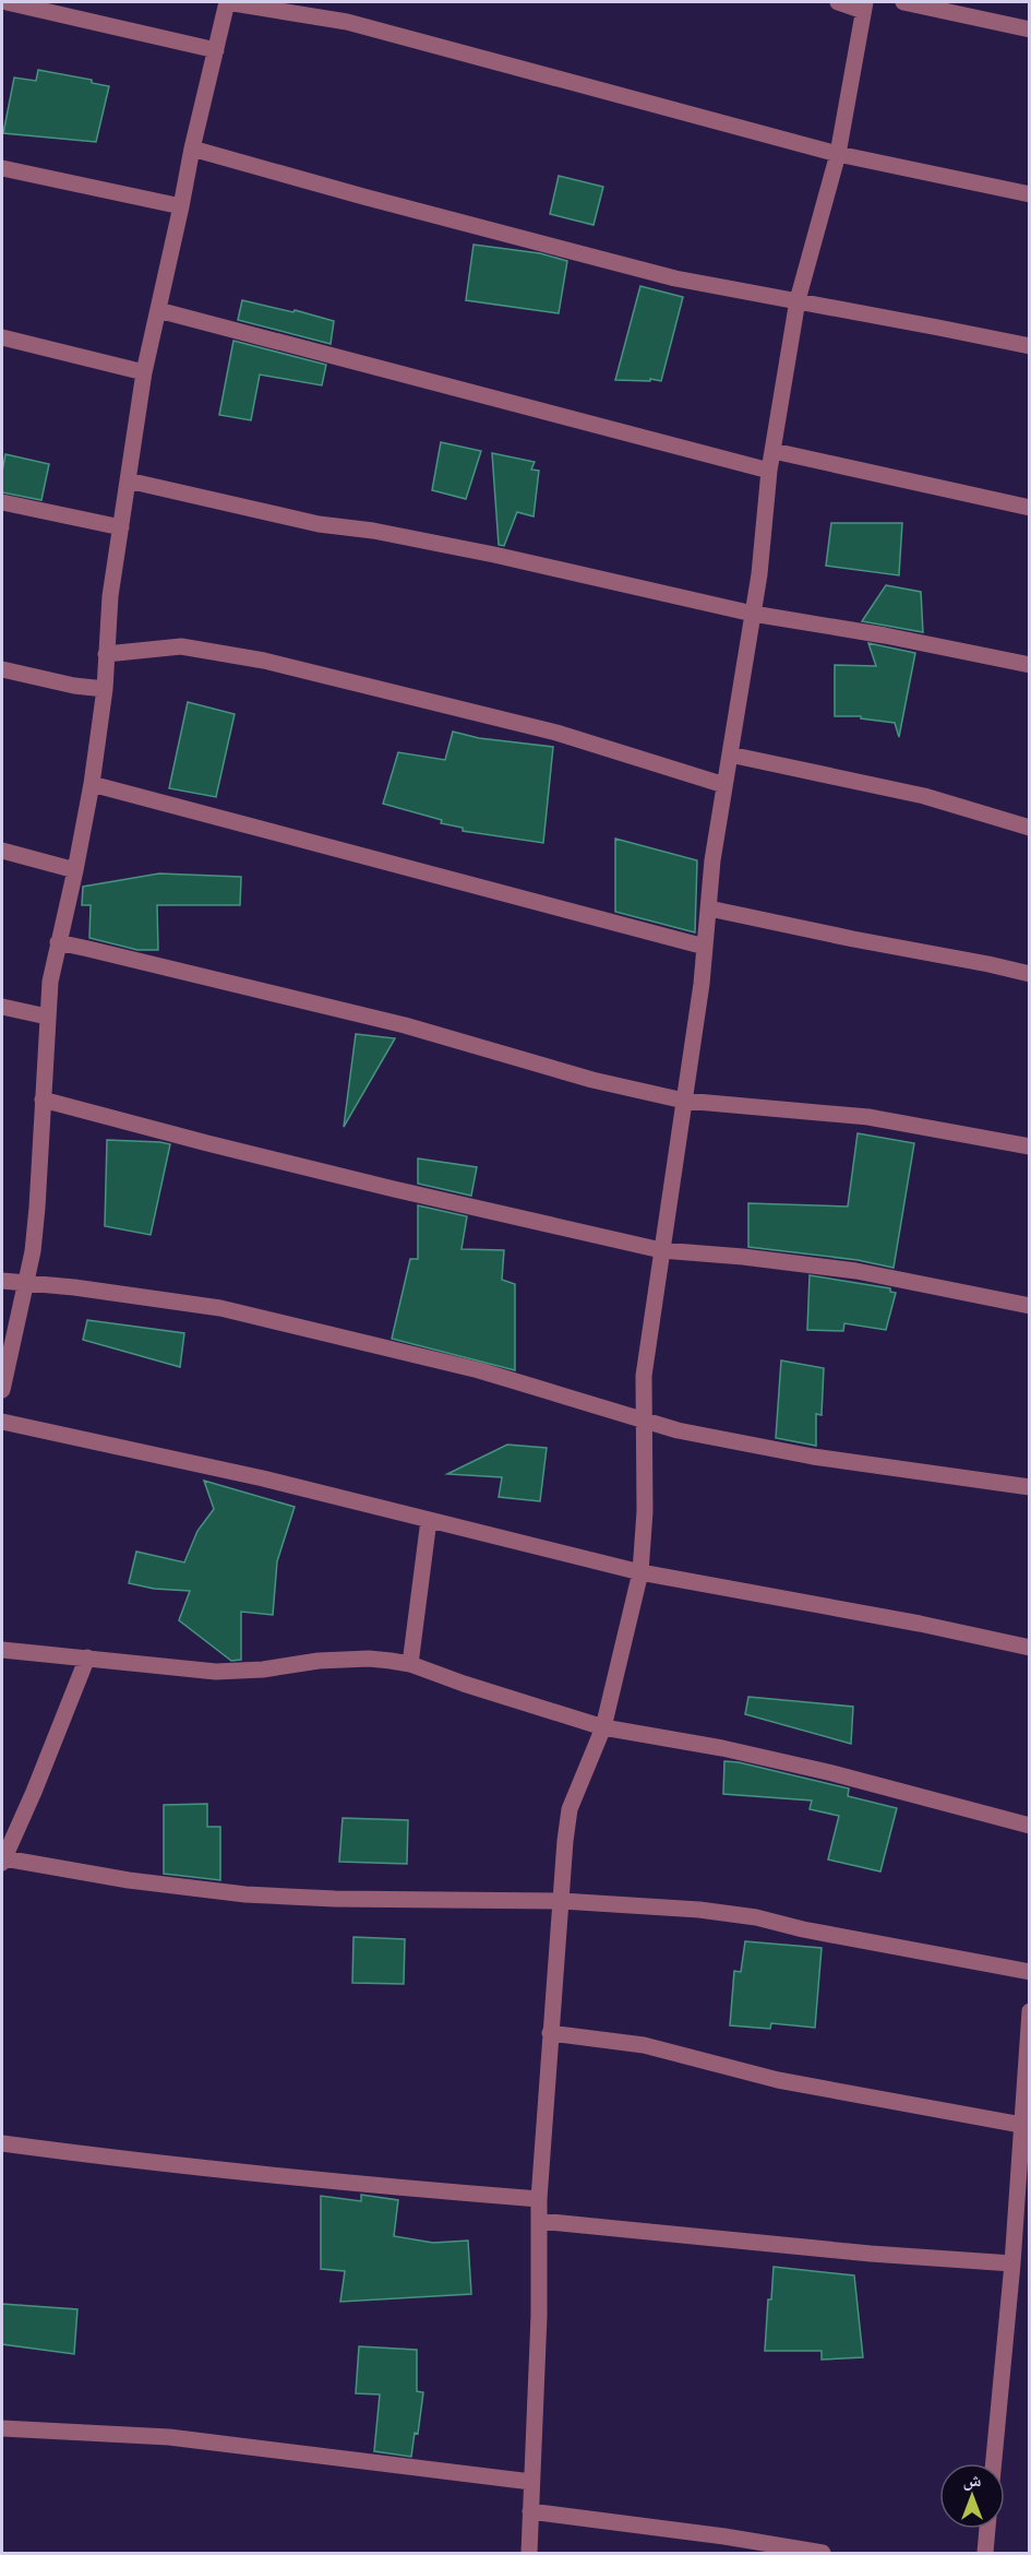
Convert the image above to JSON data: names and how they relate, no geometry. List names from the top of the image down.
{
  "north": "top"
}
